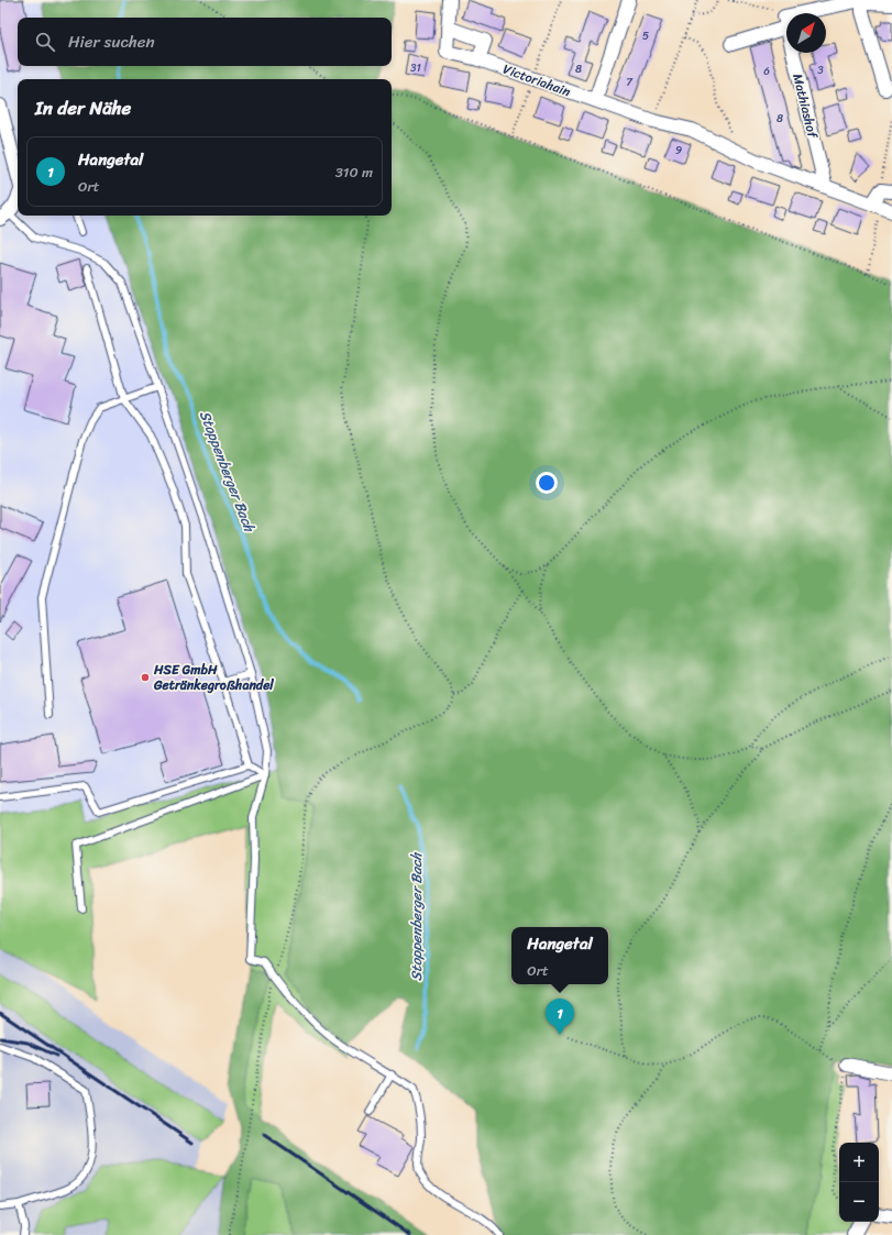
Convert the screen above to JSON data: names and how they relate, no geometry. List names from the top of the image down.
{
  "streets": {
    "street": ["Victoriahain", "Mathiashof"]
  },
  "water": ["Stoppenberger Bach"],
  "places": ["HSE GmbH Getränkegroßhandel"],
  "house_numbers": [
    "5",
    "31",
    "8",
    "3",
    "6",
    "7",
    "8",
    "9"
  ],
  "north": "top right",
  "page": {
    "search": "Hier suchen",
    "heading": "In der Nähe",
    "list": [
      {
        "mark": "1",
        "name": "Hangetal",
        "note": "Ort",
        "value": "310 m"
      }
    ],
    "popup": ["Hangetal", "Ort"],
    "pins": "1",
    "map_buttons": ["+", "−"]
  }
}
